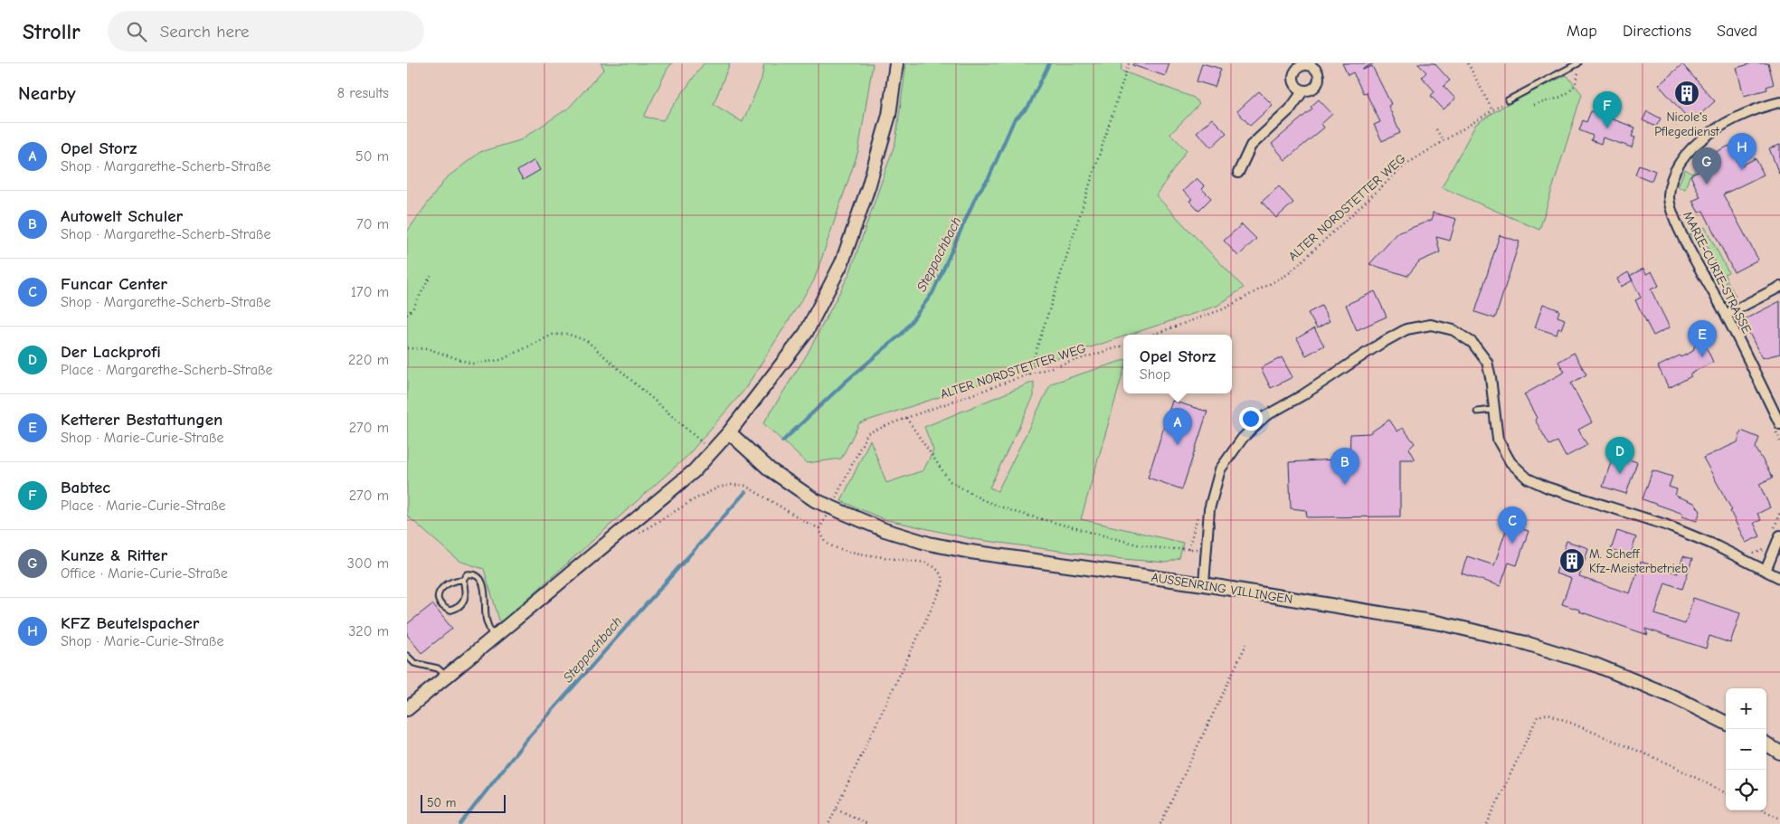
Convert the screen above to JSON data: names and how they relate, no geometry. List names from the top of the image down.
{
  "streets": {
    "street": ["MARIE-CURIE-STRASSE", "AUSSENRING VILLINGEN"],
    "path": ["ALTER NORDSTETTER WEG"]
  },
  "water": ["Steppachbach"],
  "places": {
    "building": ["Nicole's Pflegedienst", "M. Scheff Kfz-Meisterbetrieb"]
  },
  "scale_bar": "50 m",
  "page": {
    "header": "Strollr",
    "search": "Search here",
    "nav": ["Map", "Directions", "Saved"],
    "heading": ["Nearby", "8 results"],
    "pins": [
      "F",
      "H",
      "G",
      "E",
      "A",
      "D",
      "B",
      "C"
    ],
    "list": [
      {
        "mark": "A",
        "name": "Opel Storz",
        "note": "Shop · Margarethe-Scherb-Straße",
        "value": "50 m"
      },
      {
        "mark": "B",
        "name": "Autowelt Schuler",
        "note": "Shop · Margarethe-Scherb-Straße",
        "value": "70 m"
      },
      {
        "mark": "C",
        "name": "Funcar Center",
        "note": "Shop · Margarethe-Scherb-Straße",
        "value": "170 m"
      },
      {
        "mark": "D",
        "name": "Der Lackprofi",
        "note": "Place · Margarethe-Scherb-Straße",
        "value": "220 m"
      },
      {
        "mark": "E",
        "name": "Ketterer Bestattungen",
        "note": "Shop · Marie-Curie-Straße",
        "value": "270 m"
      },
      {
        "mark": "F",
        "name": "Babtec",
        "note": "Place · Marie-Curie-Straße",
        "value": "270 m"
      },
      {
        "mark": "G",
        "name": "Kunze & Ritter",
        "note": "Office · Marie-Curie-Straße",
        "value": "300 m"
      },
      {
        "mark": "H",
        "name": "KFZ Beutelspacher",
        "note": "Shop · Marie-Curie-Straße",
        "value": "320 m"
      }
    ],
    "popup": ["Opel Storz", "Shop"],
    "map_buttons": ["+", "−"],
    "scale": "50 m"
  }
}
